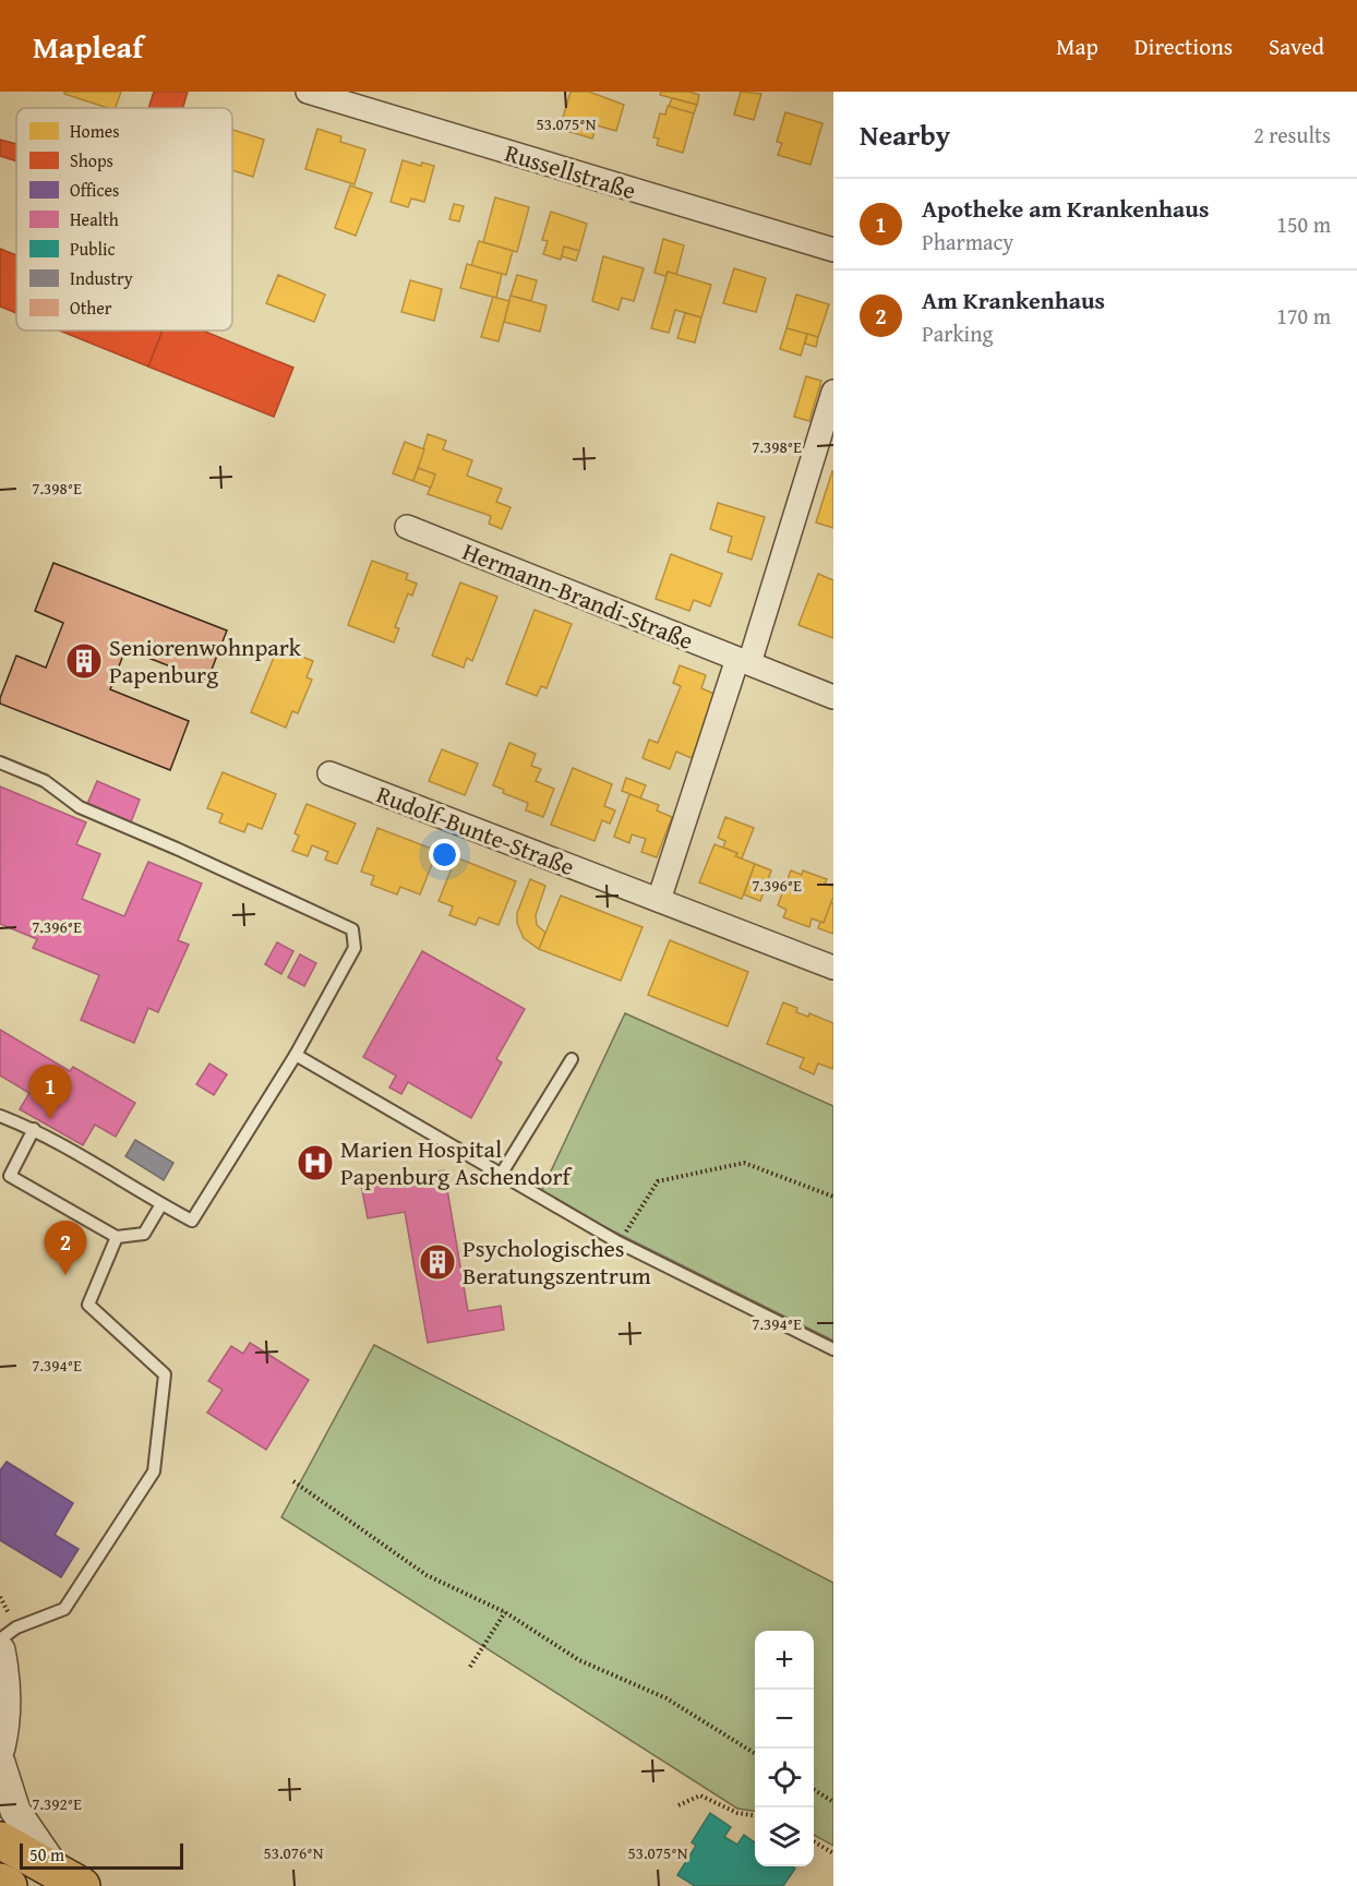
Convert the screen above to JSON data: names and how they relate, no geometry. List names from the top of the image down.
{
  "streets": {
    "street": ["Russellstraße", "Hermann-Brandi-Straße", "Rudolf-Bunte-Straße"]
  },
  "places": {
    "building": ["Seniorenwohnpark Papenburg", "Psychologisches Beratungszentrum"],
    "hospital": ["Marien Hospital Papenburg Aschendorf"]
  },
  "legend": [
    "Homes",
    "Shops",
    "Offices",
    "Health",
    "Public",
    "Industry",
    "Other"
  ],
  "scale_bar": "50 m",
  "page": {
    "header": "Mapleaf",
    "nav": ["Map", "Directions", "Saved"],
    "heading": ["Nearby", "2 results"],
    "list": [
      {
        "mark": "1",
        "name": "Apotheke am Krankenhaus",
        "note": "Pharmacy",
        "value": "150 m"
      },
      {
        "mark": "2",
        "name": "Am Krankenhaus",
        "note": "Parking",
        "value": "170 m"
      }
    ],
    "pins": ["1", "2"],
    "map_buttons": ["+", "−"],
    "scale": "50 m"
  },
  "coordinates": [
    "53.075°N",
    "7.398°E",
    "7.396°E",
    "7.394°E",
    "7.392°E",
    "53.076°N"
  ]
}
